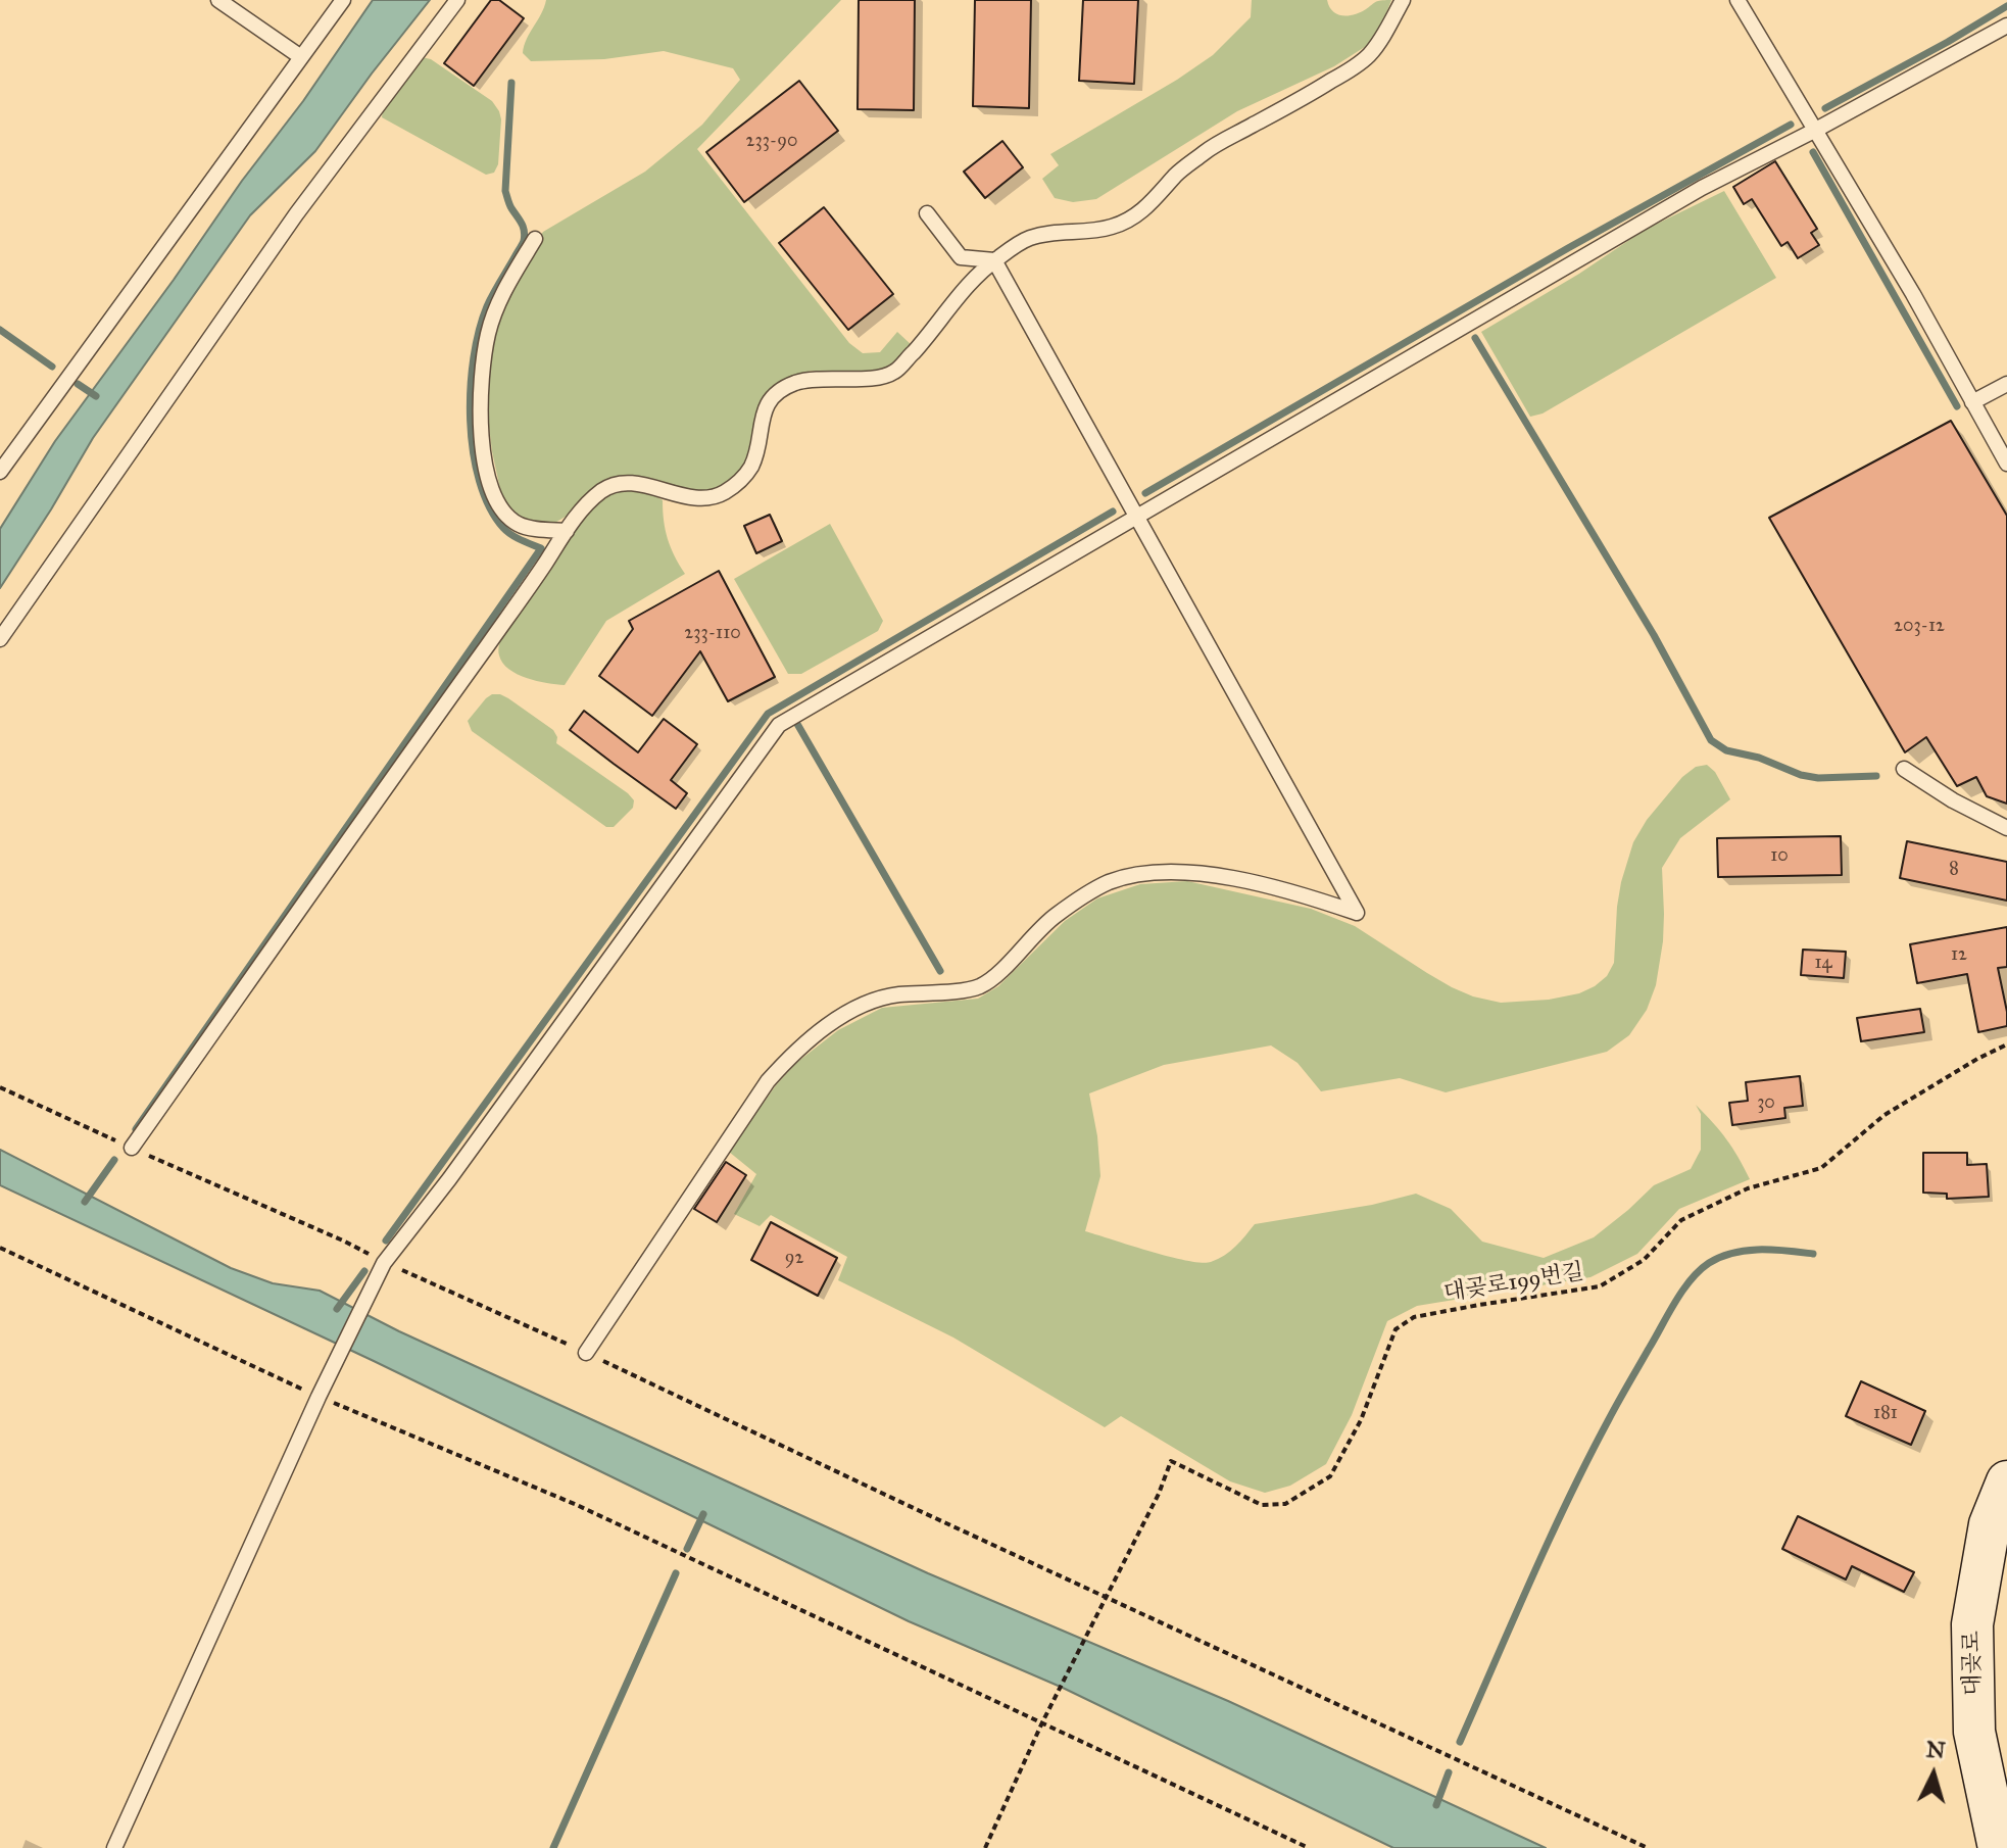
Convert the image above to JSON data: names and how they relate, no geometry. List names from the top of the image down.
{
  "streets": {
    "street": ["대곶로"],
    "path": ["대곶로199번길"]
  },
  "house_numbers": [
    "233-90",
    "203-12",
    "233-110",
    "10",
    "8",
    "12",
    "14",
    "30",
    "92",
    "181"
  ],
  "north": "top"
}
